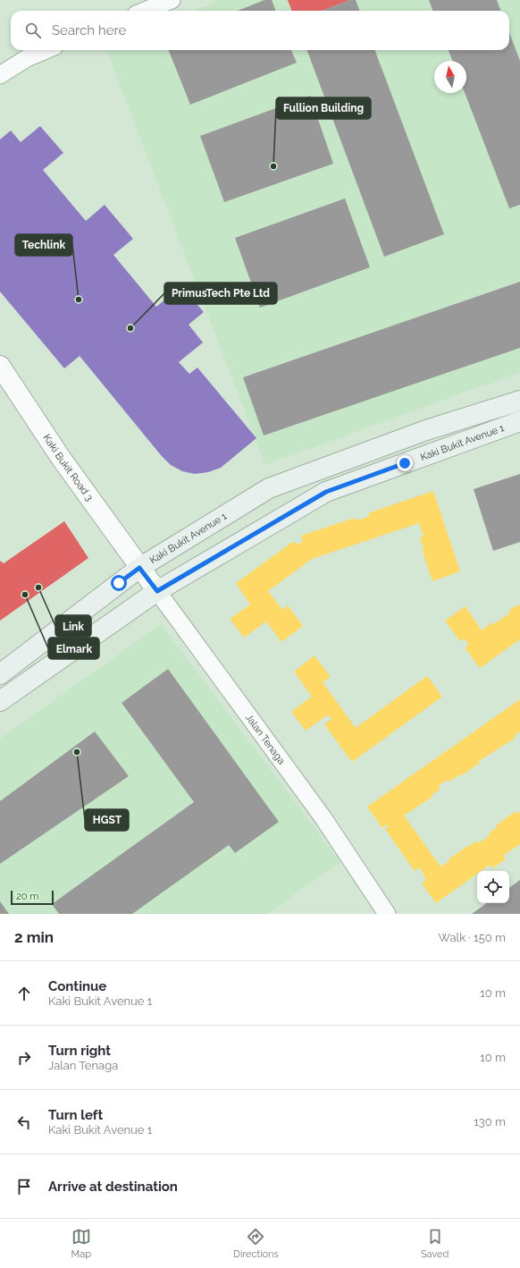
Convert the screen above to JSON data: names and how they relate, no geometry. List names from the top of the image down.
{
  "streets": {
    "main road": ["Kaki Bukit Avenue 1"],
    "street": ["Kaki Bukit Road 3", "Jalan Tenaga"]
  },
  "crossings": [
    ["Kaki Bukit Avenue 1", "Kaki Bukit Road 3"],
    ["Kaki Bukit Avenue 1", "Jalan Tenaga"],
    ["Kaki Bukit Road 3", "Jalan Tenaga"]
  ],
  "places": [
    "Fullion Building",
    "Techlink",
    "PrimusTech Pte Ltd",
    "Link",
    "Elmark",
    "HGST"
  ],
  "scale_bar": "20 m",
  "north": "top",
  "page": {
    "search": "Search here",
    "scale": "20 m",
    "heading": ["2 min", "Walk · 150 m"],
    "list": [
      ["Continue", "Kaki Bukit Avenue 1", "10 m"],
      ["Turn right", "Jalan Tenaga", "10 m"],
      ["Turn left", "Kaki Bukit Avenue 1", "130 m"],
      "Arrive at destination"
    ],
    "nav": ["Map", "Directions", "Saved"]
  }
}
